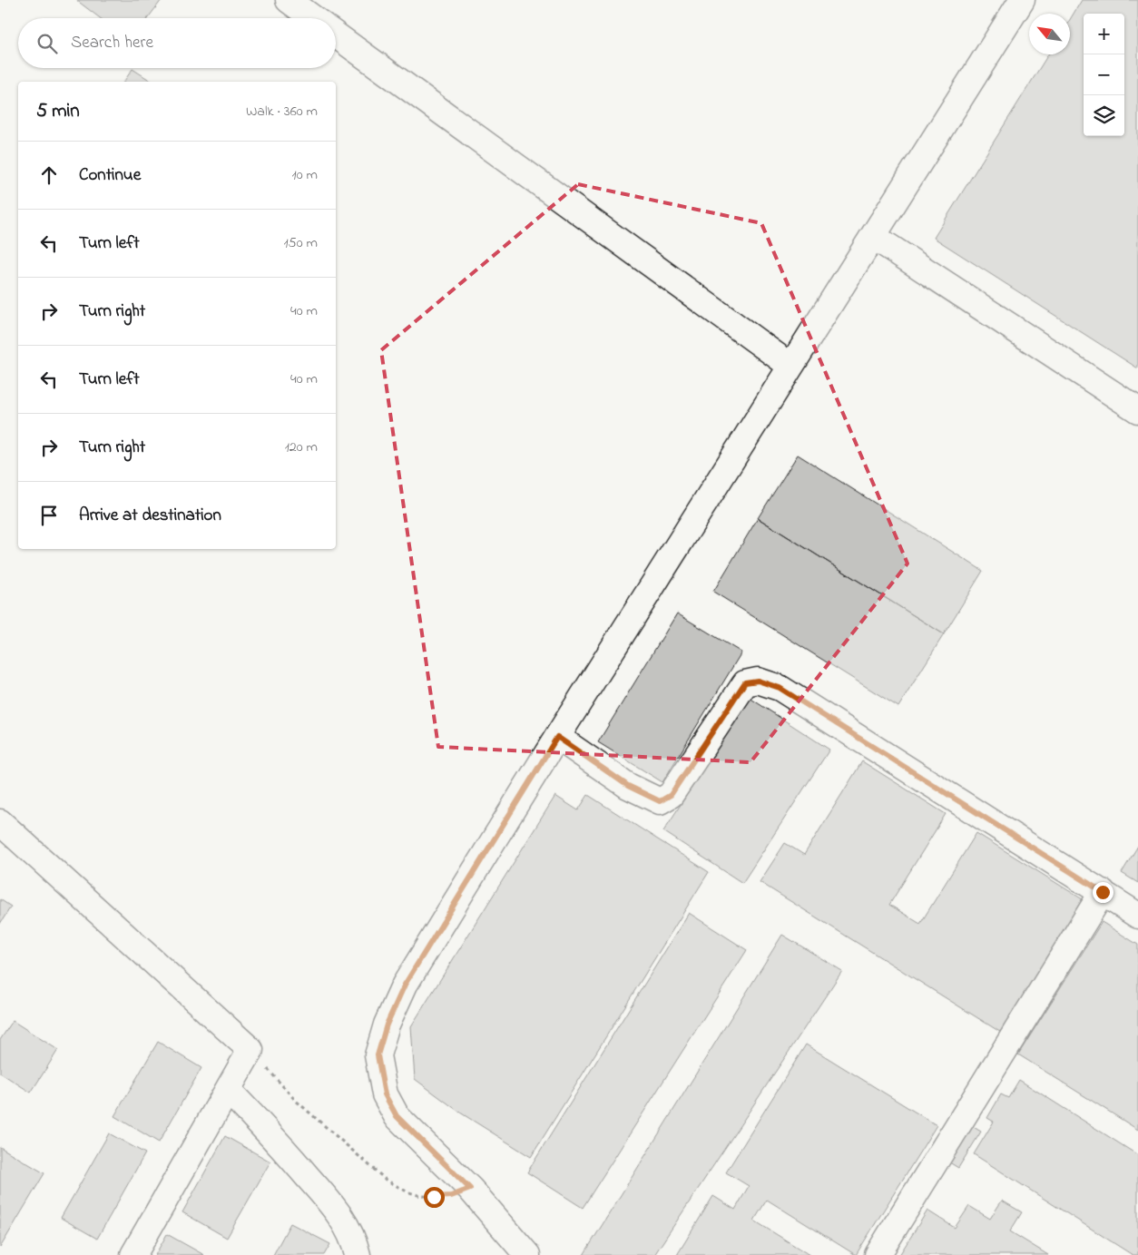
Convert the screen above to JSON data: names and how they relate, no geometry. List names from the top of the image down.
{
  "north": "top left",
  "page": {
    "map_buttons": ["+", "−"],
    "search": "Search here",
    "heading": ["5 min", "Walk · 360 m"],
    "list": [
      ["Continue", "10 m"],
      ["Turn left", "150 m"],
      ["Turn right", "40 m"],
      ["Turn left", "40 m"],
      ["Turn right", "120 m"],
      "Arrive at destination"
    ]
  }
}
